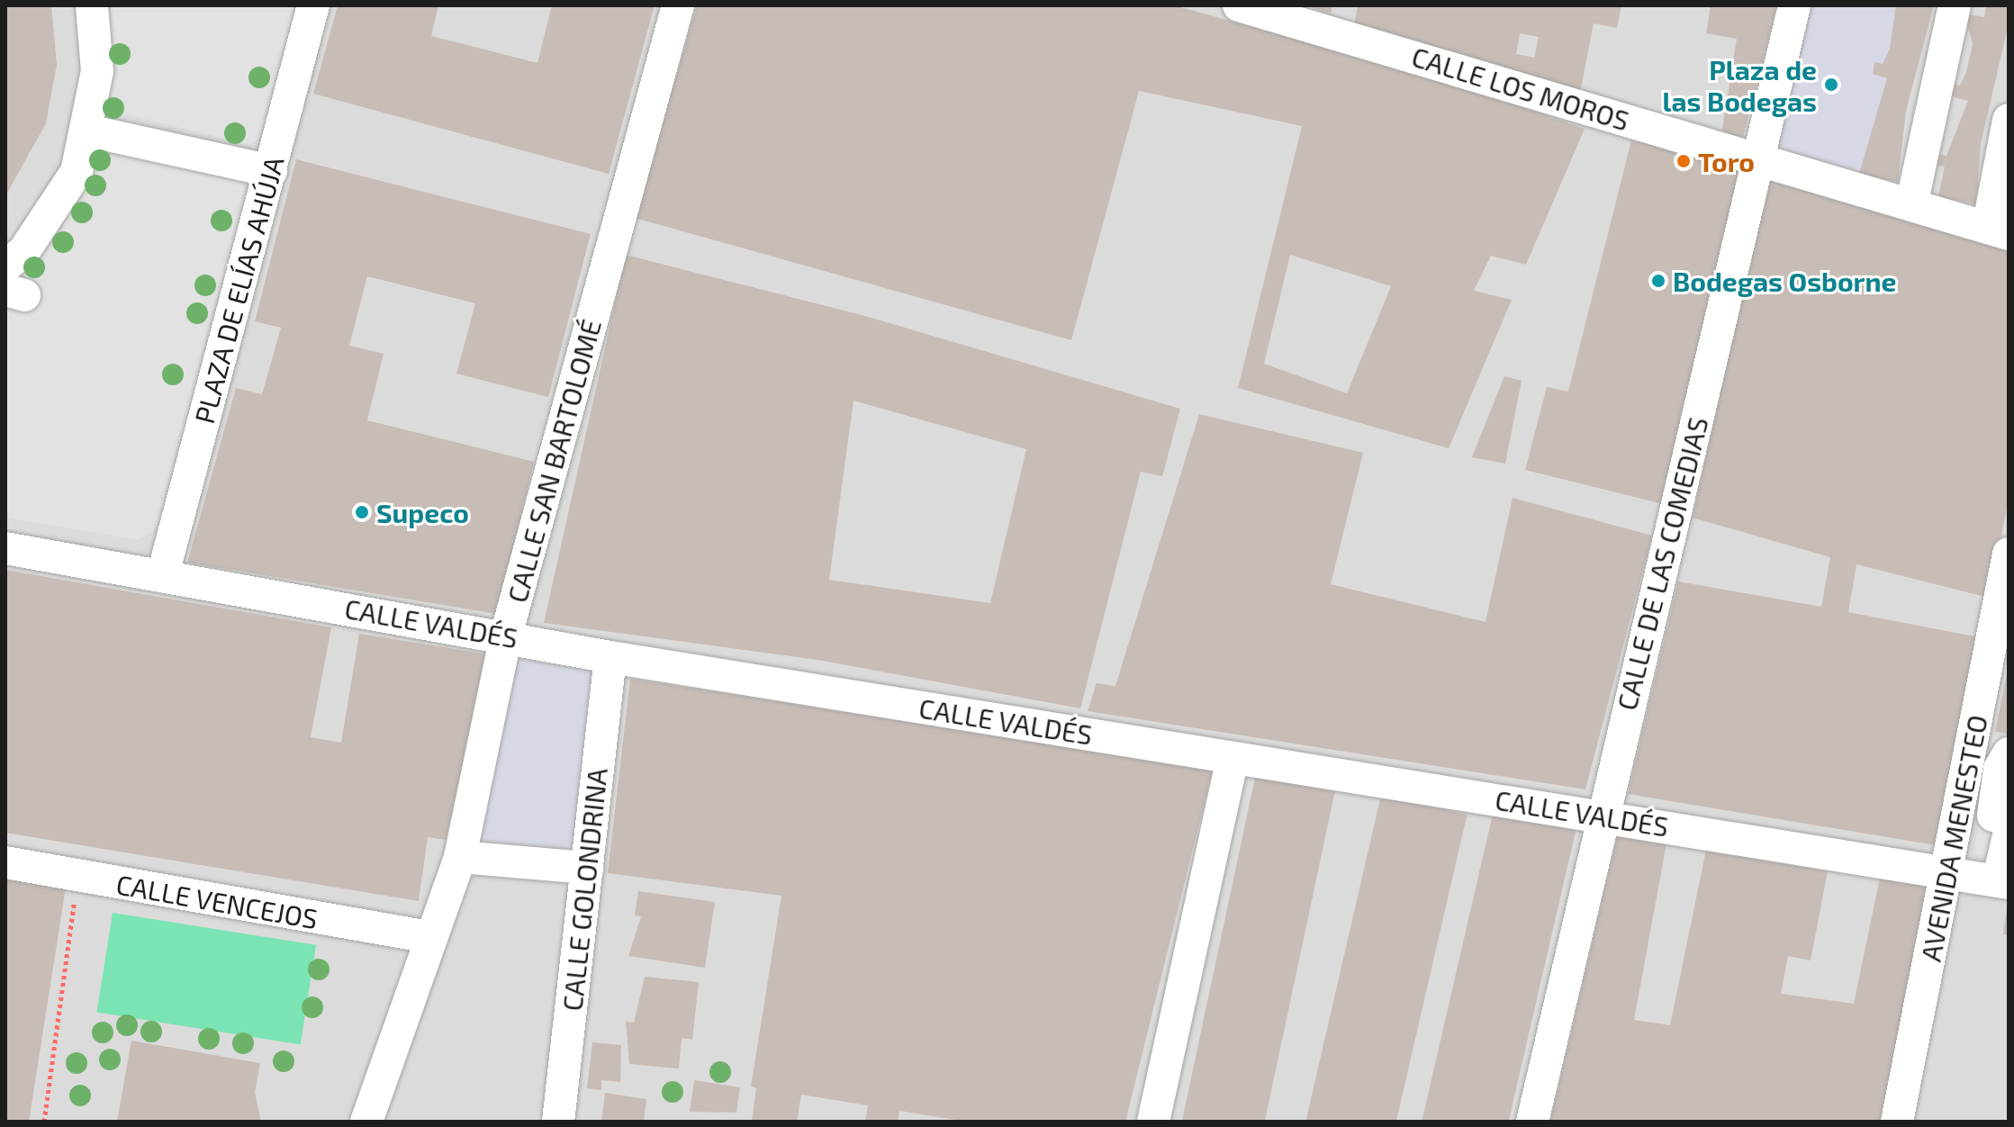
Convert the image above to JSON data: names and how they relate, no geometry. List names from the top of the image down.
{
  "streets": {
    "street": [
      "CALLE LOS MOROS",
      "PLAZA DE ELÍAS AHÚJA",
      "CALLE SAN BARTOLOMÉ",
      "CALLE DE LAS COMEDIAS",
      "CALLE VALDÉS",
      "AVENIDA MENESTEO",
      "CALLE GOLONDRINA",
      "CALLE VENCEJOS"
    ]
  },
  "crossings": [
    ["CALLE LOS MOROS", "CALLE DE LAS COMEDIAS"],
    ["PLAZA DE ELÍAS AHÚJA", "CALLE VALDÉS"],
    ["CALLE SAN BARTOLOMÉ", "CALLE VALDÉS"],
    ["CALLE SAN BARTOLOMÉ", "CALLE VENCEJOS"],
    ["CALLE DE LAS COMEDIAS", "CALLE VALDÉS"],
    ["CALLE VALDÉS", "AVENIDA MENESTEO"],
    ["CALLE VALDÉS", "CALLE GOLONDRINA"]
  ],
  "places": [
    "Plaza de las Bodegas",
    "Toro",
    "Bodegas Osborne",
    "Supeco"
  ]
}
